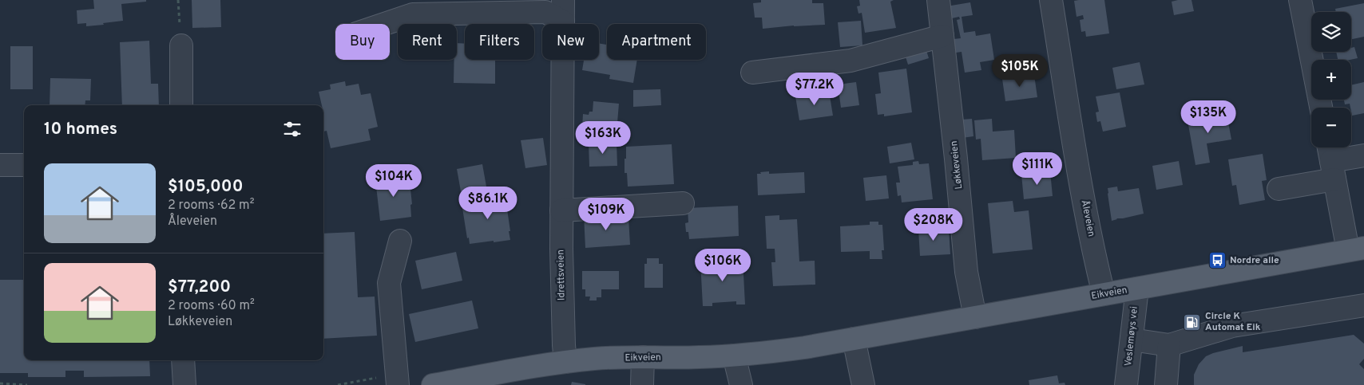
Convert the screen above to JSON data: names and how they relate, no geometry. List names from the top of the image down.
{
  "streets": {
    "main road": ["Eikveien"],
    "street": [
      "Løkkeveien",
      "Åleveien",
      "Idrettsveien",
      "Veslemøys vei"
    ]
  },
  "crossings": [
    ["Løkkeveien", "Eikveien"],
    ["Åleveien", "Eikveien"],
    ["Idrettsveien", "Eikveien"],
    ["Eikveien", "Veslemøys vei"]
  ],
  "places": {
    "bus stop": ["Nordre alle"],
    "fuel station": ["Circle K Automat Eik"]
  },
  "page": {
    "map_buttons": ["+", "−"],
    "chip": [
      "Buy",
      "Rent",
      "Filters",
      "New",
      "Apartment"
    ],
    "price": [
      "$105K",
      "$77.2K",
      "$135K",
      "$163K",
      "$111K",
      "$104K",
      "$86.1K",
      "$109K",
      "$208K",
      "$106K"
    ],
    "heading": "10 homes",
    "list": [
      {
        "name": "$105,000",
        "note": "2 rooms · 62 m² · Åleveien"
      },
      {
        "name": "$77,200",
        "note": "2 rooms · 60 m² · Løkkeveien"
      }
    ]
  }
}
